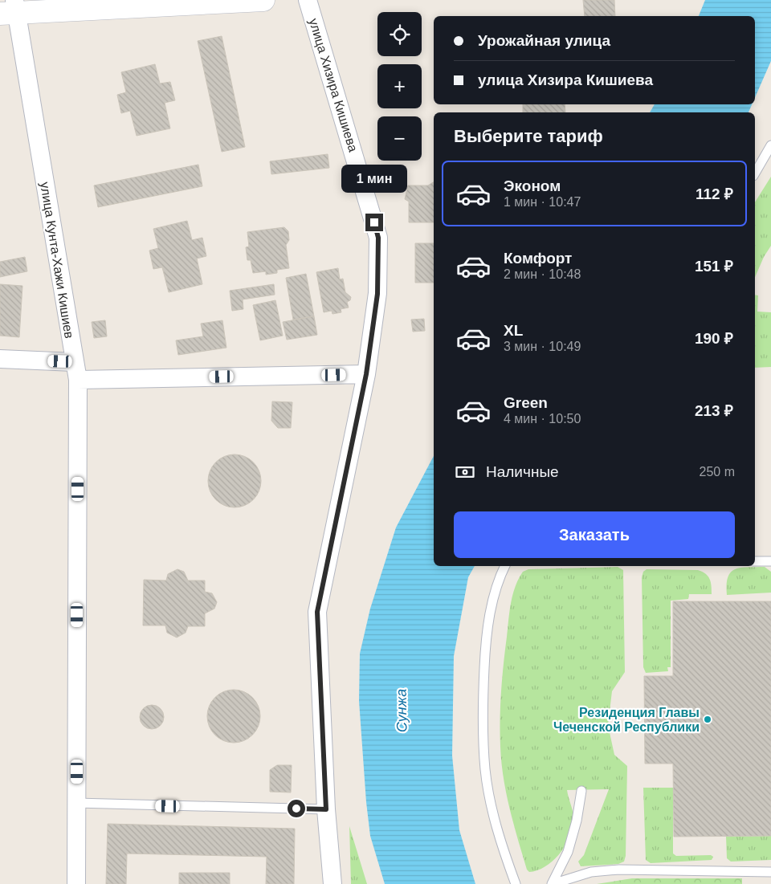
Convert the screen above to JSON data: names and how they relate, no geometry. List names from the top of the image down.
{
  "streets": {
    "street": ["улица Хизира Кишиева", "улица Кунта-Хажи Кишиев"]
  },
  "water": ["Сунжа"],
  "places": ["Резиденция Главы Чеченской Республики"],
  "page": {
    "map_buttons": ["+", "−"],
    "banner": ["Урожайная улица", "улица Хизира Кишиева"],
    "heading": "Выберите тариф",
    "list": [
      {
        "name": "Эконом",
        "note": "1 мин · 10:47",
        "value": "112 ₽"
      },
      {
        "name": "Комфорт",
        "note": "2 мин · 10:48",
        "value": "151 ₽"
      },
      {
        "name": "XL",
        "note": "3 мин · 10:49",
        "value": "190 ₽"
      },
      {
        "name": "Green",
        "note": "4 мин · 10:50",
        "value": "213 ₽"
      }
    ],
    "bubble": "1 мин",
    "pay": ["Наличные", "250 m"],
    "buttons": "Заказать"
  }
}
